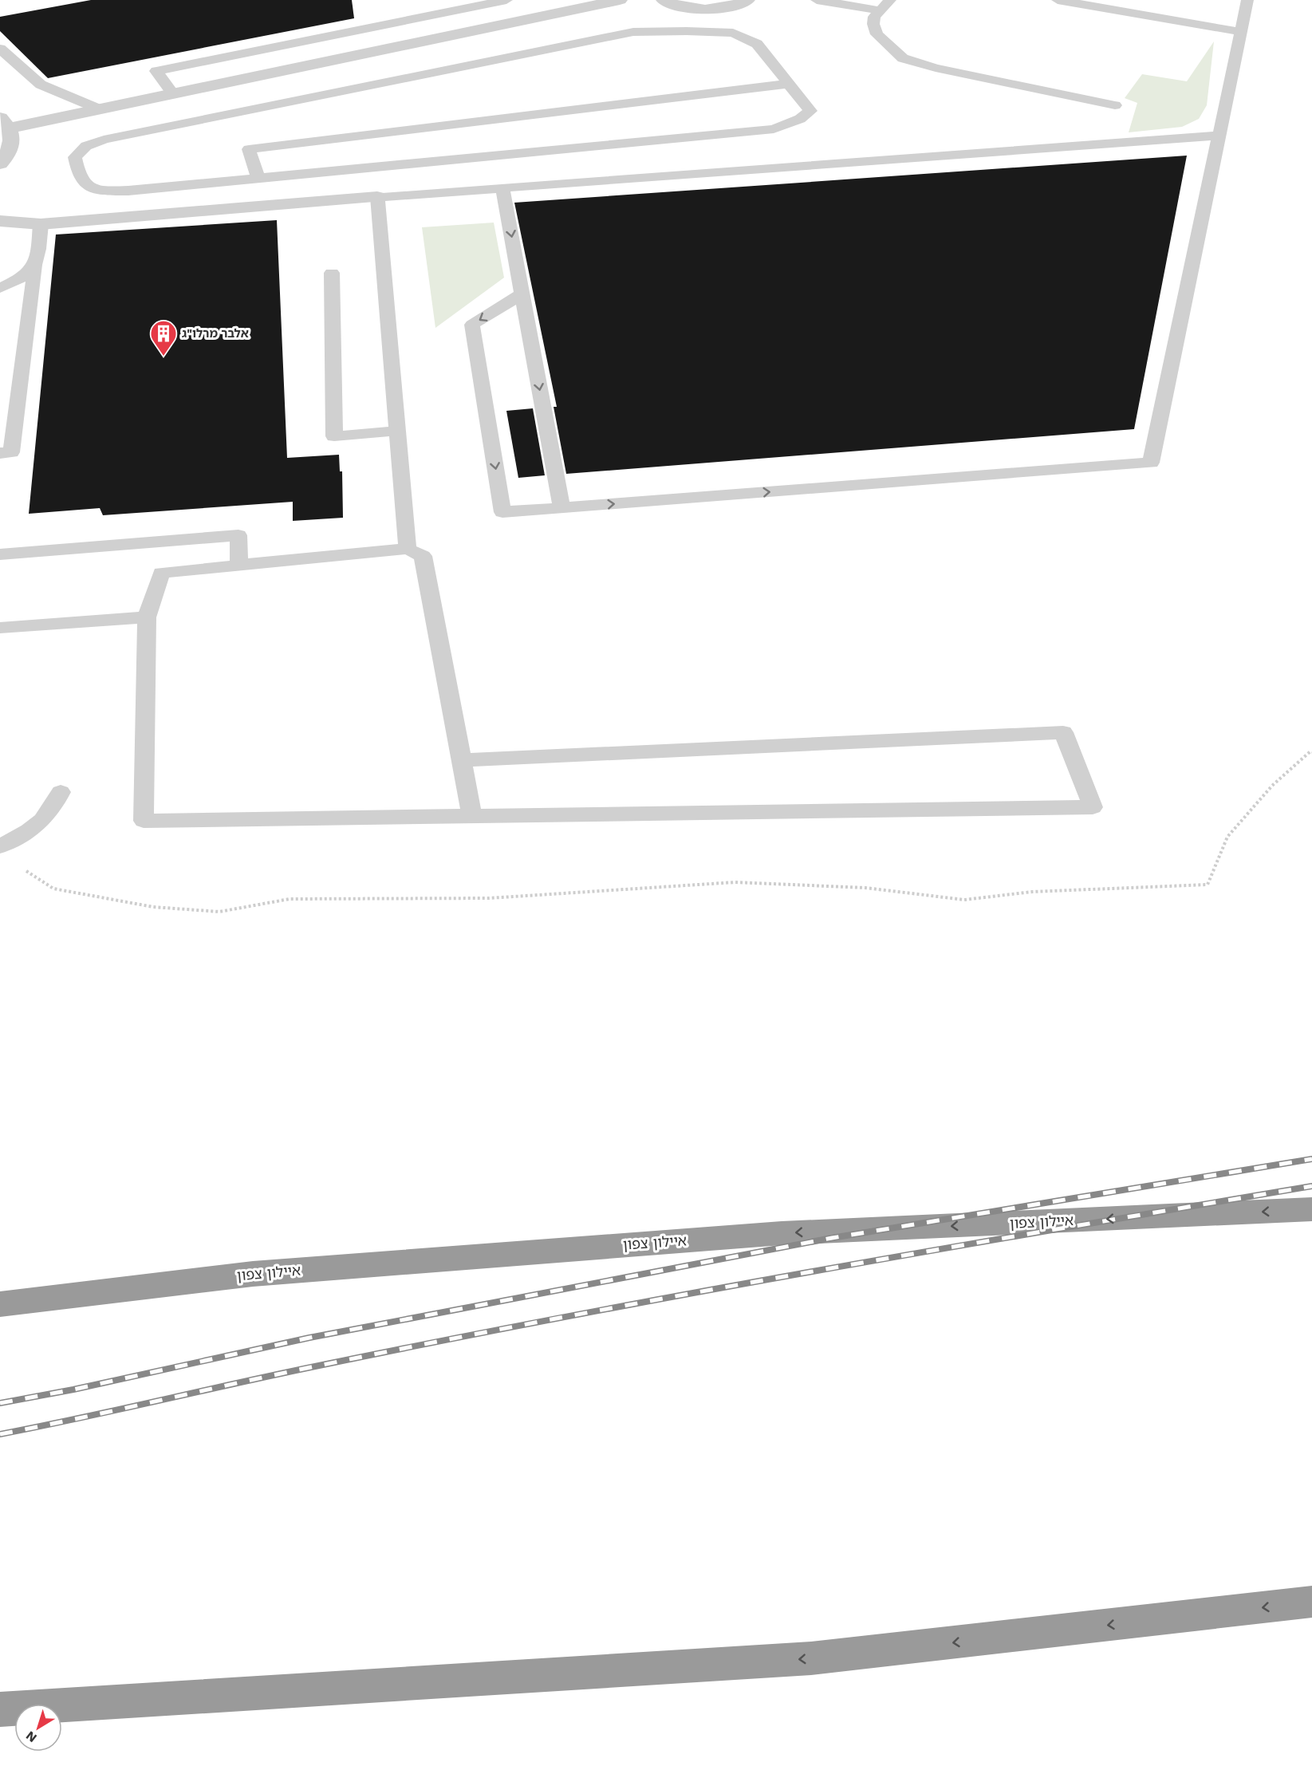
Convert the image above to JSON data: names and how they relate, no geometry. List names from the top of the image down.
{
  "streets": {
    "highway": ["איילון צפון"]
  },
  "one_way": ["איילון צפון"],
  "places": {
    "building": ["אלבר מרלו\"ג"]
  },
  "north": "bottom left"
}
